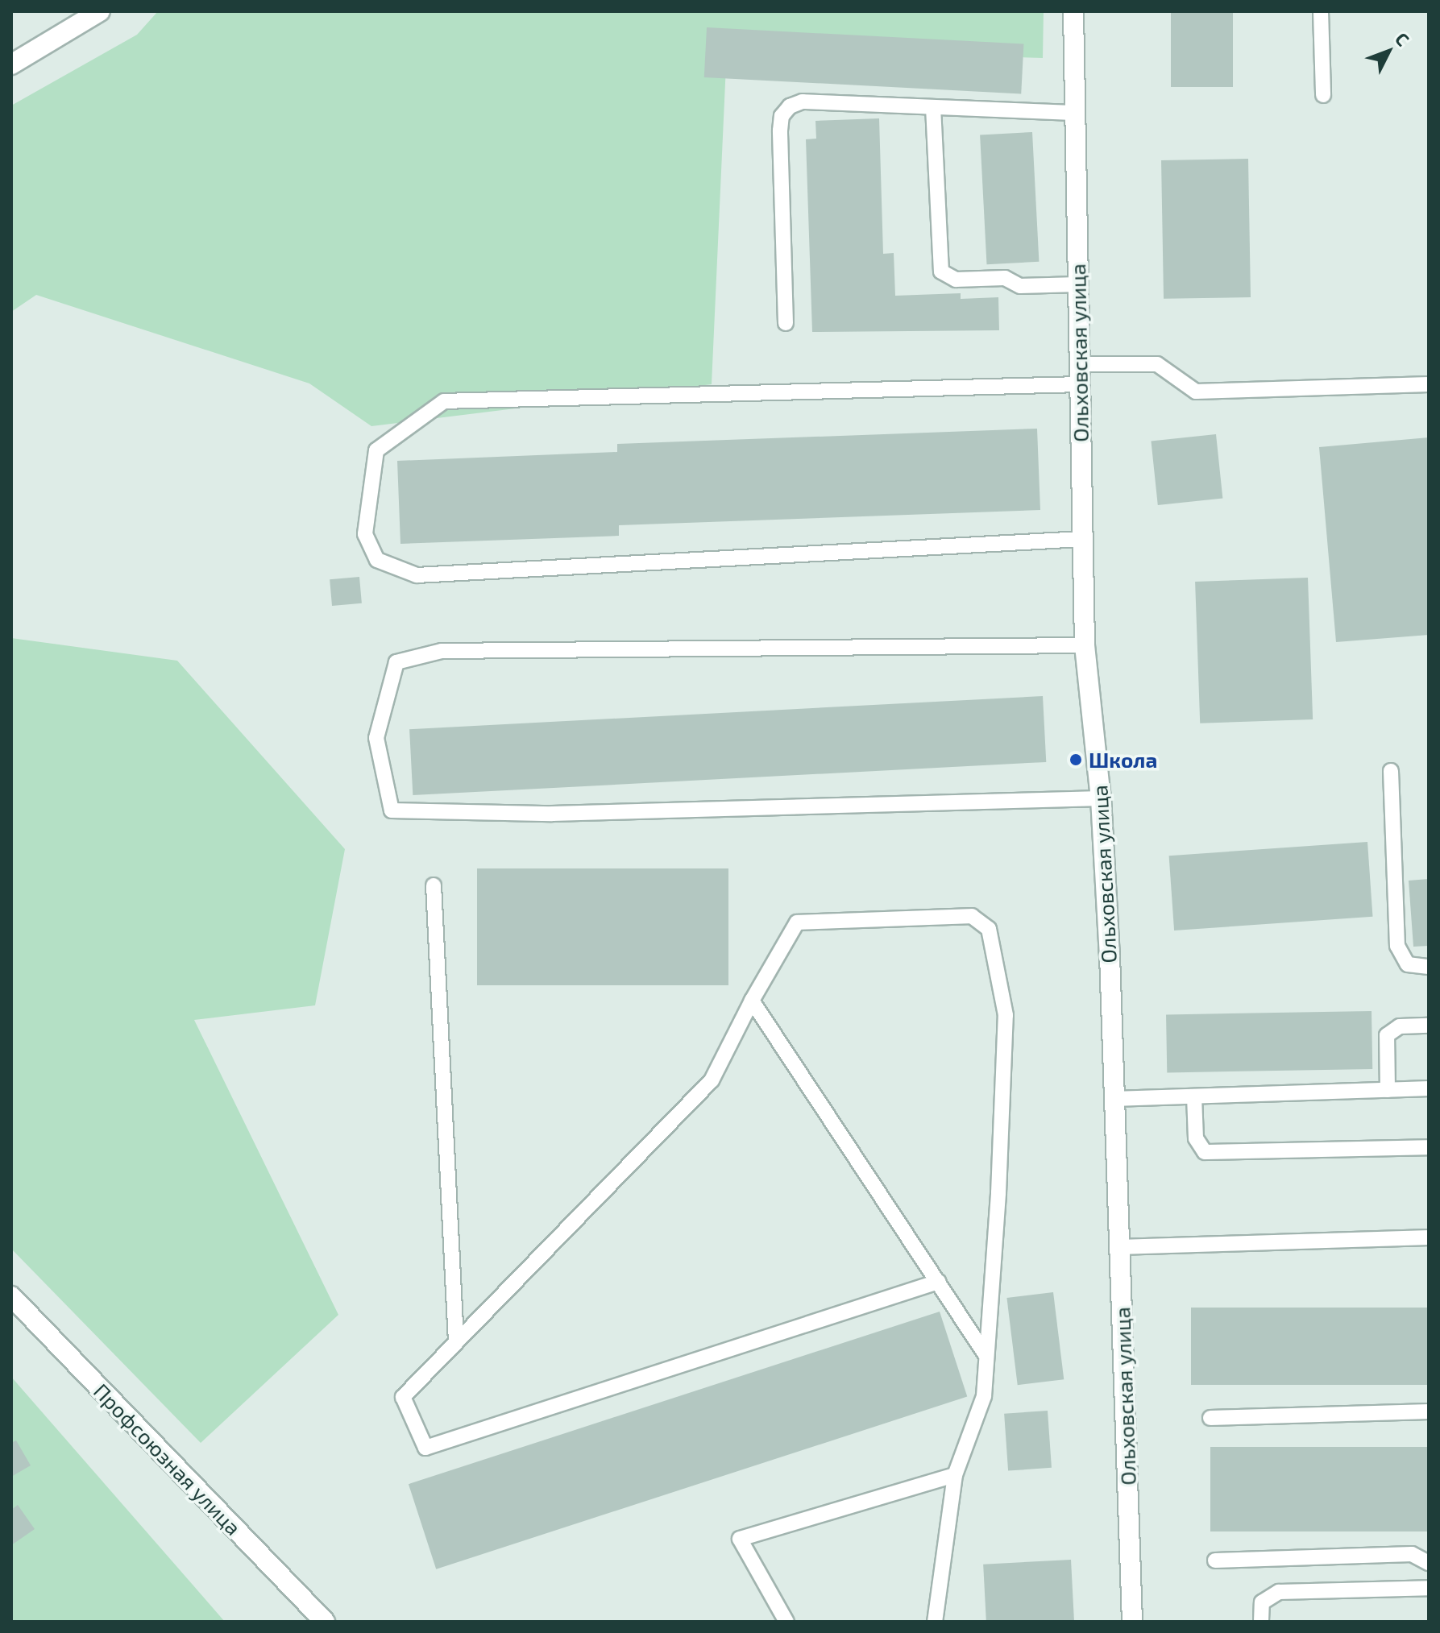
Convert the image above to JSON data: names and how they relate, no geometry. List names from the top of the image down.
{
  "streets": {
    "street": ["Ольховская улица", "Профсоюзная улица"]
  },
  "places": ["Школа"],
  "north": "top right"
}
